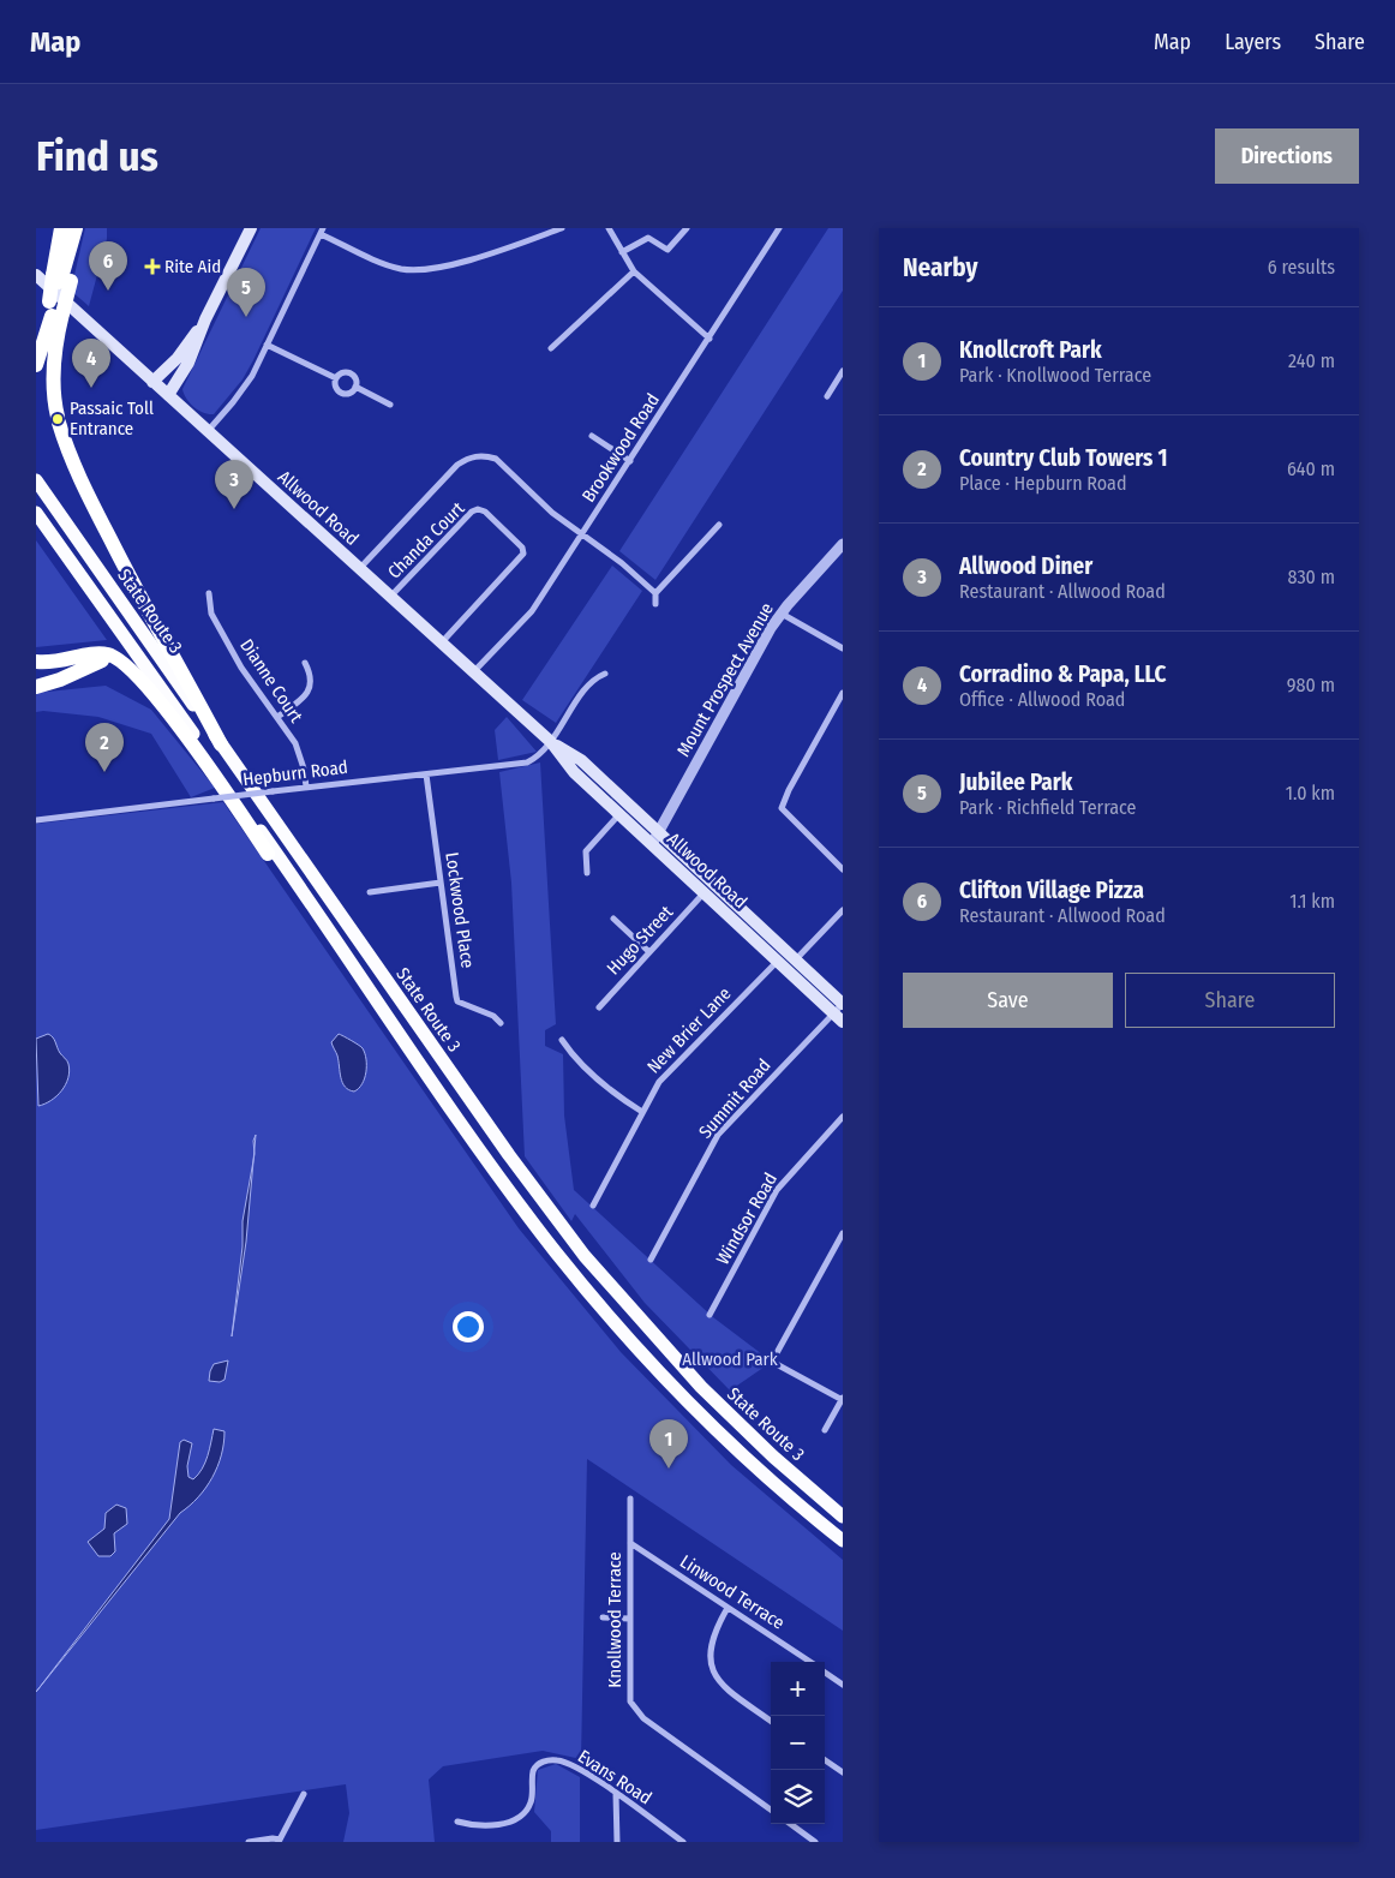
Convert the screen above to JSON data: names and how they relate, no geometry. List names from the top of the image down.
{
  "streets": {
    "highway": ["State Route 3"],
    "main road": ["Allwood Road"],
    "street": [
      "Brookwood Road",
      "Chanda Court",
      "Mount Prospect Avenue",
      "Dianne Court",
      "Hepburn Road",
      "Lockwood Place",
      "Hugo Street",
      "New Brier Lane",
      "Summit Road",
      "Windsor Road",
      "Linwood Terrace",
      "Knollwood Terrace",
      "Evans Road"
    ]
  },
  "crossings": [
    ["Brookwood Road", "Allwood Road"],
    ["Allwood Road", "Chanda Court"],
    ["Allwood Road", "Mount Prospect Avenue"],
    ["Allwood Road", "Hepburn Road"],
    ["Allwood Road", "Hugo Street"],
    ["Allwood Road", "New Brier Lane"],
    ["Allwood Road", "Summit Road"],
    ["Dianne Court", "Hepburn Road"],
    ["Hepburn Road", "Lockwood Place"],
    ["Linwood Terrace", "Knollwood Terrace"]
  ],
  "parks": ["Allwood Park"],
  "places": {
    "health": ["Rite Aid"],
    "other": ["Passaic Toll Entrance"]
  },
  "page": {
    "header": "Map",
    "nav": ["Map", "Layers", "Share"],
    "buttons": [
      "Directions",
      ["Save", "Share"]
    ],
    "title": "Find us",
    "heading": ["Nearby", "6 results"],
    "pins": [
      "6",
      "5",
      "4",
      "3",
      "2",
      "1"
    ],
    "list": [
      {
        "mark": "1",
        "name": "Knollcroft Park",
        "note": "Park · Knollwood Terrace",
        "value": "240 m"
      },
      {
        "mark": "2",
        "name": "Country Club Towers 1",
        "note": "Place · Hepburn Road",
        "value": "640 m"
      },
      {
        "mark": "3",
        "name": "Allwood Diner",
        "note": "Restaurant · Allwood Road",
        "value": "830 m"
      },
      {
        "mark": "4",
        "name": "Corradino & Papa, LLC",
        "note": "Office · Allwood Road",
        "value": "980 m"
      },
      {
        "mark": "5",
        "name": "Jubilee Park",
        "note": "Park · Richfield Terrace",
        "value": "1.0 km"
      },
      {
        "mark": "6",
        "name": "Clifton Village Pizza",
        "note": "Restaurant · Allwood Road",
        "value": "1.1 km"
      }
    ],
    "map_buttons": ["+", "−"]
  }
}
